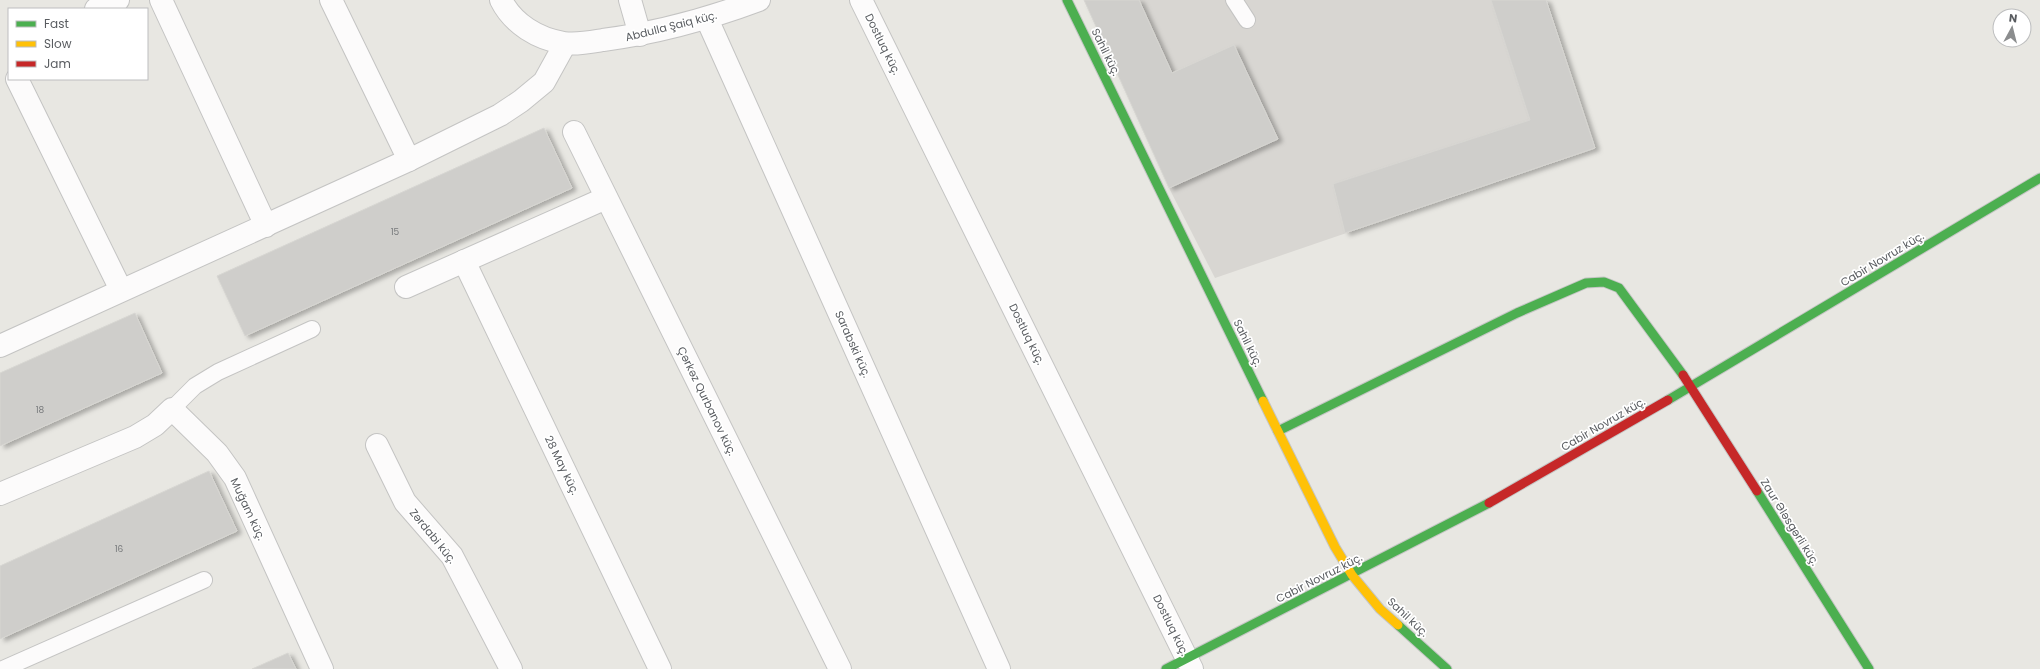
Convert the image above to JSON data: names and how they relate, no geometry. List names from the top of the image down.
{
  "streets": {
    "street": [
      "Abdulla Şaiq küç.",
      "Dostluq küç.",
      "Sahil küç.",
      "Cabir Novruz küç.",
      "Sarabski küç.",
      "Çərkəz Qurbanov küç.",
      "28 May küç.",
      "Muğam küç.",
      "Zaur Ələsgərli küç.",
      "Zərdabi küç."
    ]
  },
  "crossings": [
    ["Abdulla Şaiq küç.", "Sarabski küç."],
    ["Dostluq küç.", "Cabir Novruz küç."],
    ["Sahil küç.", "Cabir Novruz küç."],
    ["Sahil küç.", "Zaur Ələsgərli küç."],
    ["Cabir Novruz küç.", "Zaur Ələsgərli küç."]
  ],
  "house_numbers": ["15", "18", "16"],
  "legend": ["Fast", "Slow", "Jam"],
  "north": "top"
}
